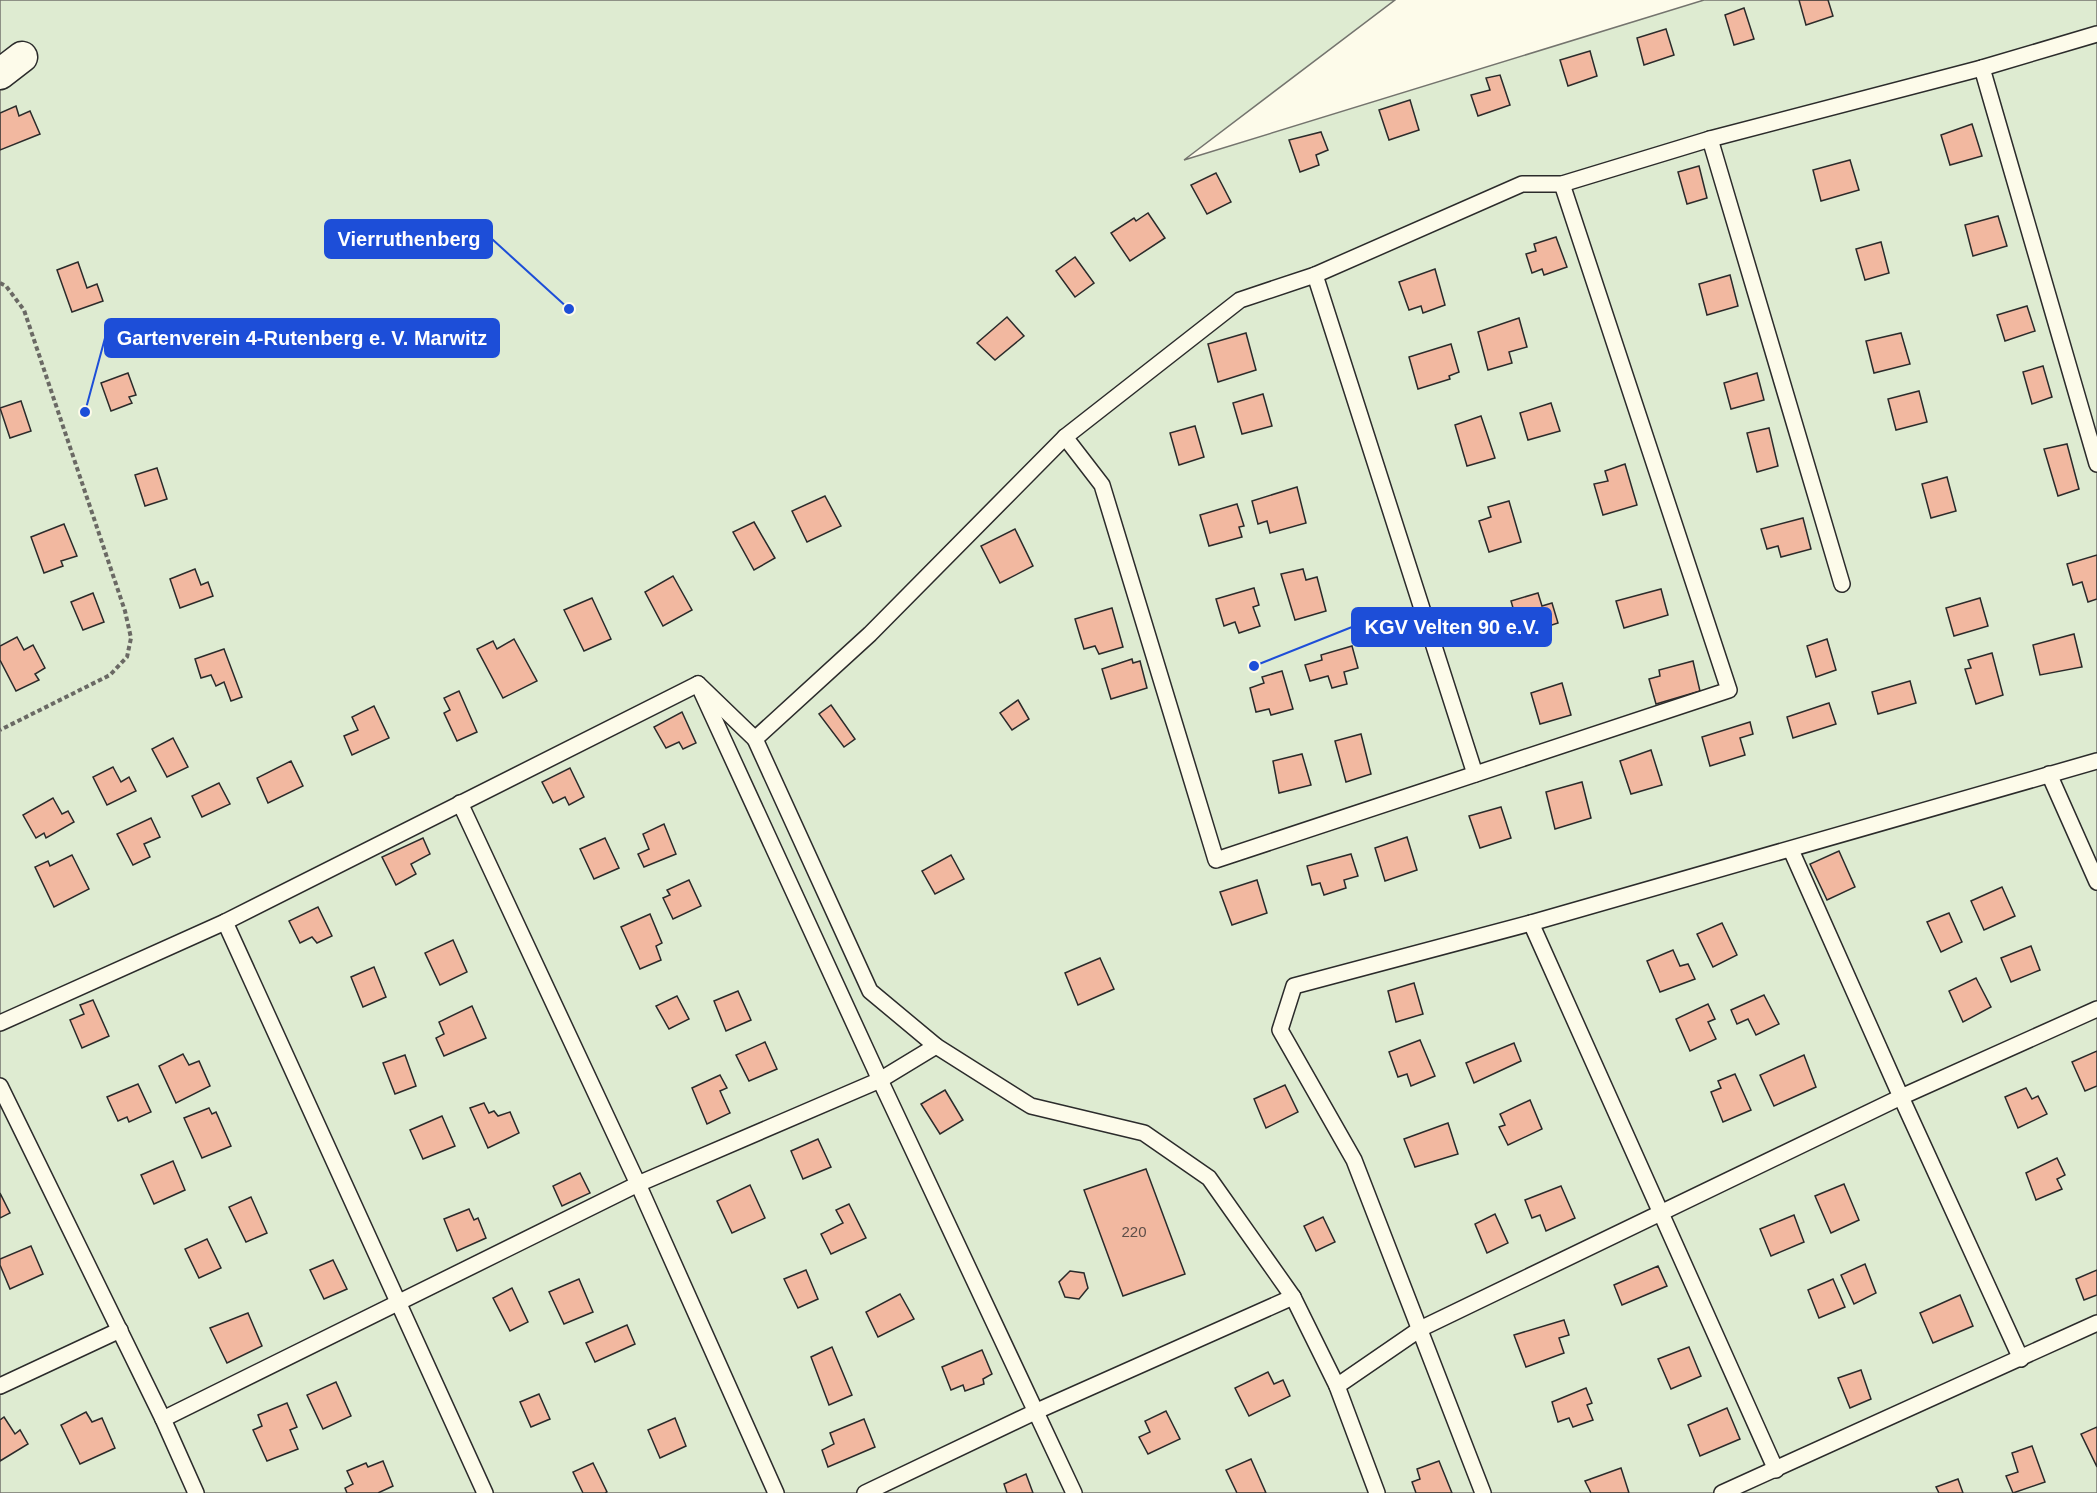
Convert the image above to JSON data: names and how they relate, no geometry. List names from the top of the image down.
{
  "places": ["Vierruthenberg", "Gartenverein 4-Rutenberg e. V. Marwitz", "KGV Velten 90 e.V."],
  "house_numbers": ["220"]
}
